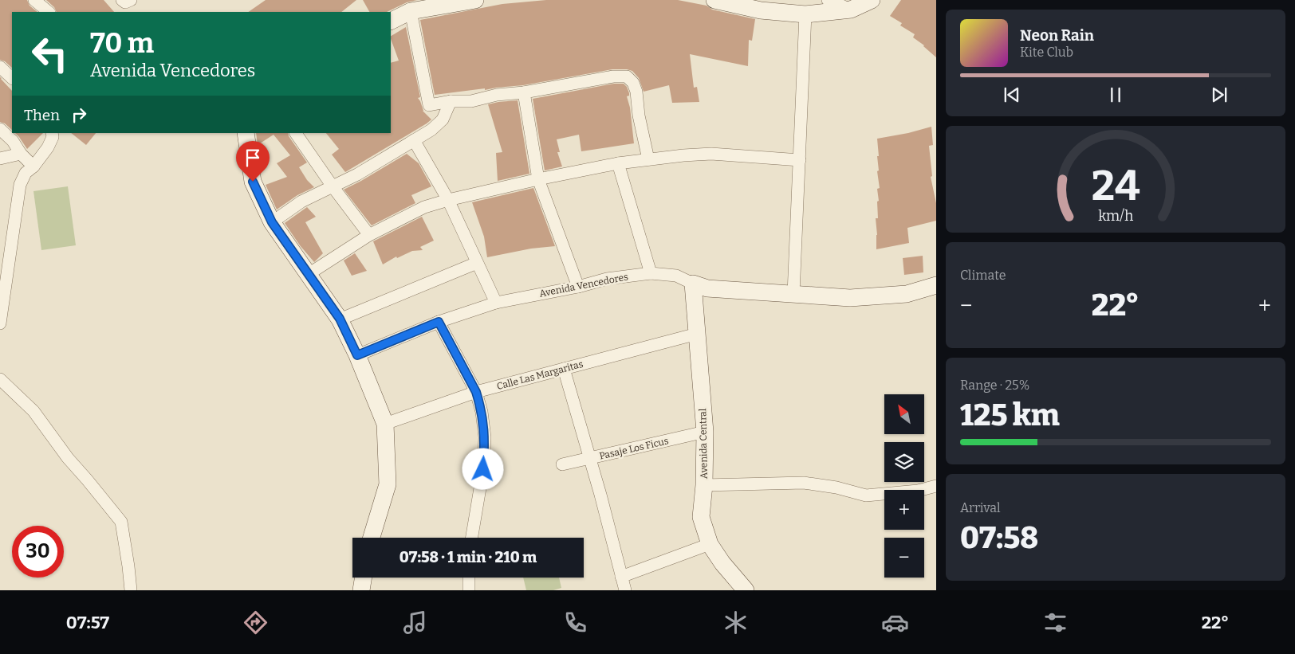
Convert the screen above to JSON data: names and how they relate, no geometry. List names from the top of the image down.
{
  "streets": {
    "street": [
      "Avenida Vencedores",
      "Calle Las Margaritas",
      "Avenida Central",
      "Pasaje Los Ficus"
    ]
  },
  "crossings": [
    ["Avenida Vencedores", "Avenida Central"],
    ["Calle Las Margaritas", "Avenida Central"],
    ["Avenida Central", "Pasaje Los Ficus"]
  ],
  "north": "top left",
  "page": {
    "turn": ["70 m", "Avenida Vencedores"],
    "song": ["Neon Rain", "Kite Club"],
    "then": "Then",
    "tile": [
      "Climate",
      ["Range · 25%", "125 km"],
      ["Arrival", "07:58"]
    ],
    "heat": ["−", "22°", "+"],
    "map_buttons": ["+", "−"],
    "limit": "30",
    "trip": "07:58 · 1 min · 210 m",
    "tabs": ["07:57", "22°"],
    "gauge": ["24", "km/h"]
  }
}
